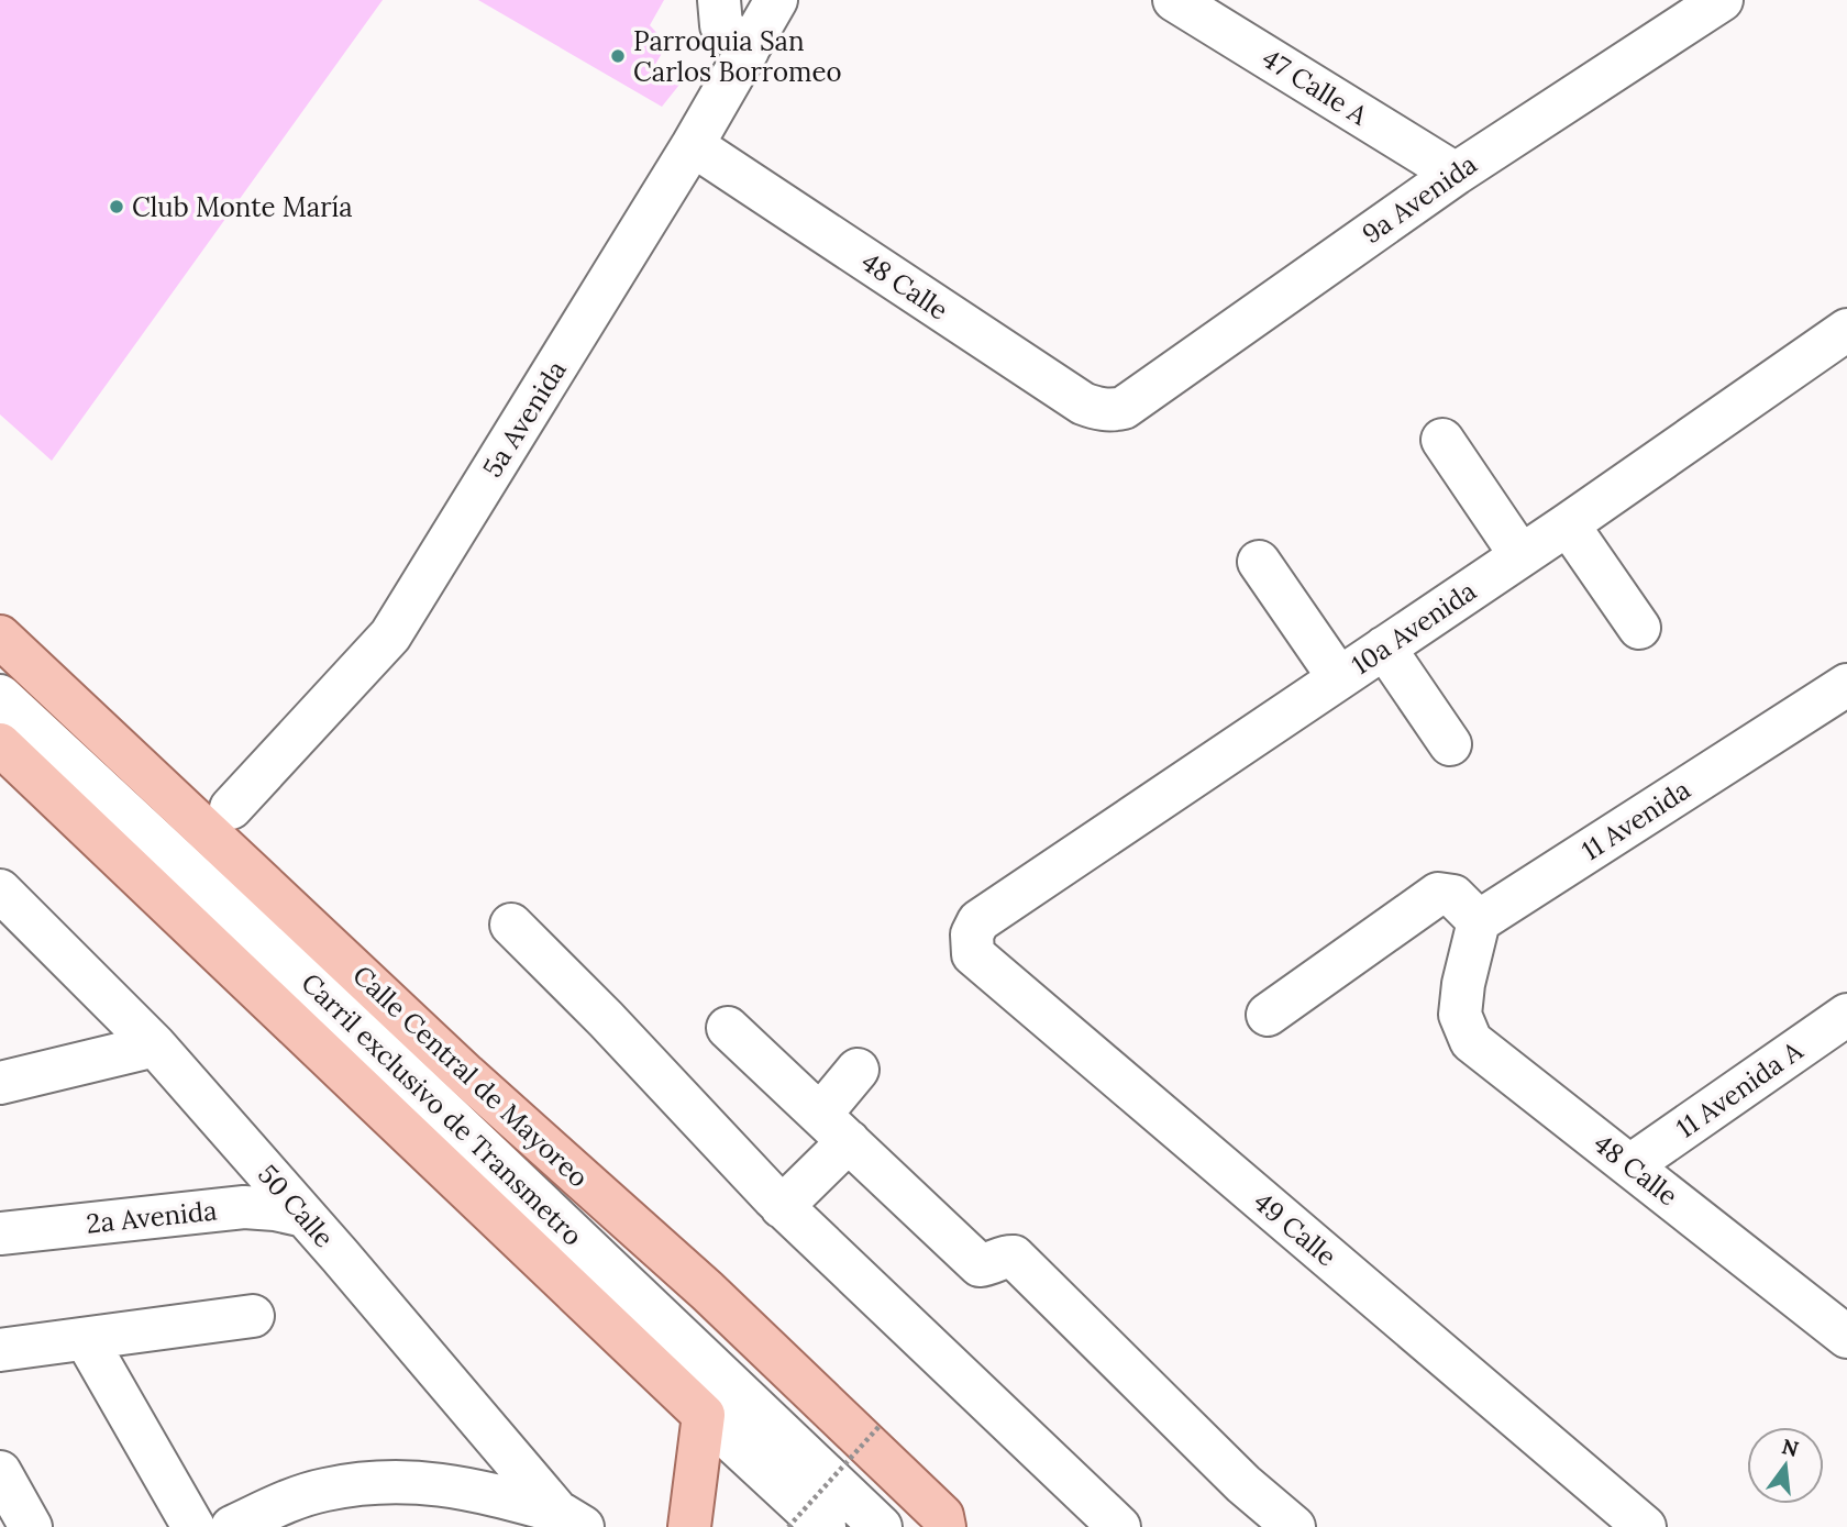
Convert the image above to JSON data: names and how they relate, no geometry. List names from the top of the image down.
{
  "streets": {
    "main road": ["Calle Central de Mayoreo"],
    "street": [
      "47 Calle A",
      "9a Avenida",
      "48 Calle",
      "5a Avenida",
      "10a Avenida",
      "11 Avenida",
      "11 Avenida A",
      "Carril exclusivo de Transmetro",
      "50 Calle",
      "2a Avenida",
      "49 Calle"
    ]
  },
  "crossings": [
    ["47 Calle A", "9a Avenida"],
    ["9a Avenida", "48 Calle"],
    ["48 Calle", "5a Avenida"],
    ["48 Calle", "11 Avenida"],
    ["48 Calle", "11 Avenida A"],
    ["10a Avenida", "49 Calle"],
    ["50 Calle", "2a Avenida"]
  ],
  "places": ["Parroquia San Carlos Borromeo", "Club Monte María"],
  "north": "top"
}
